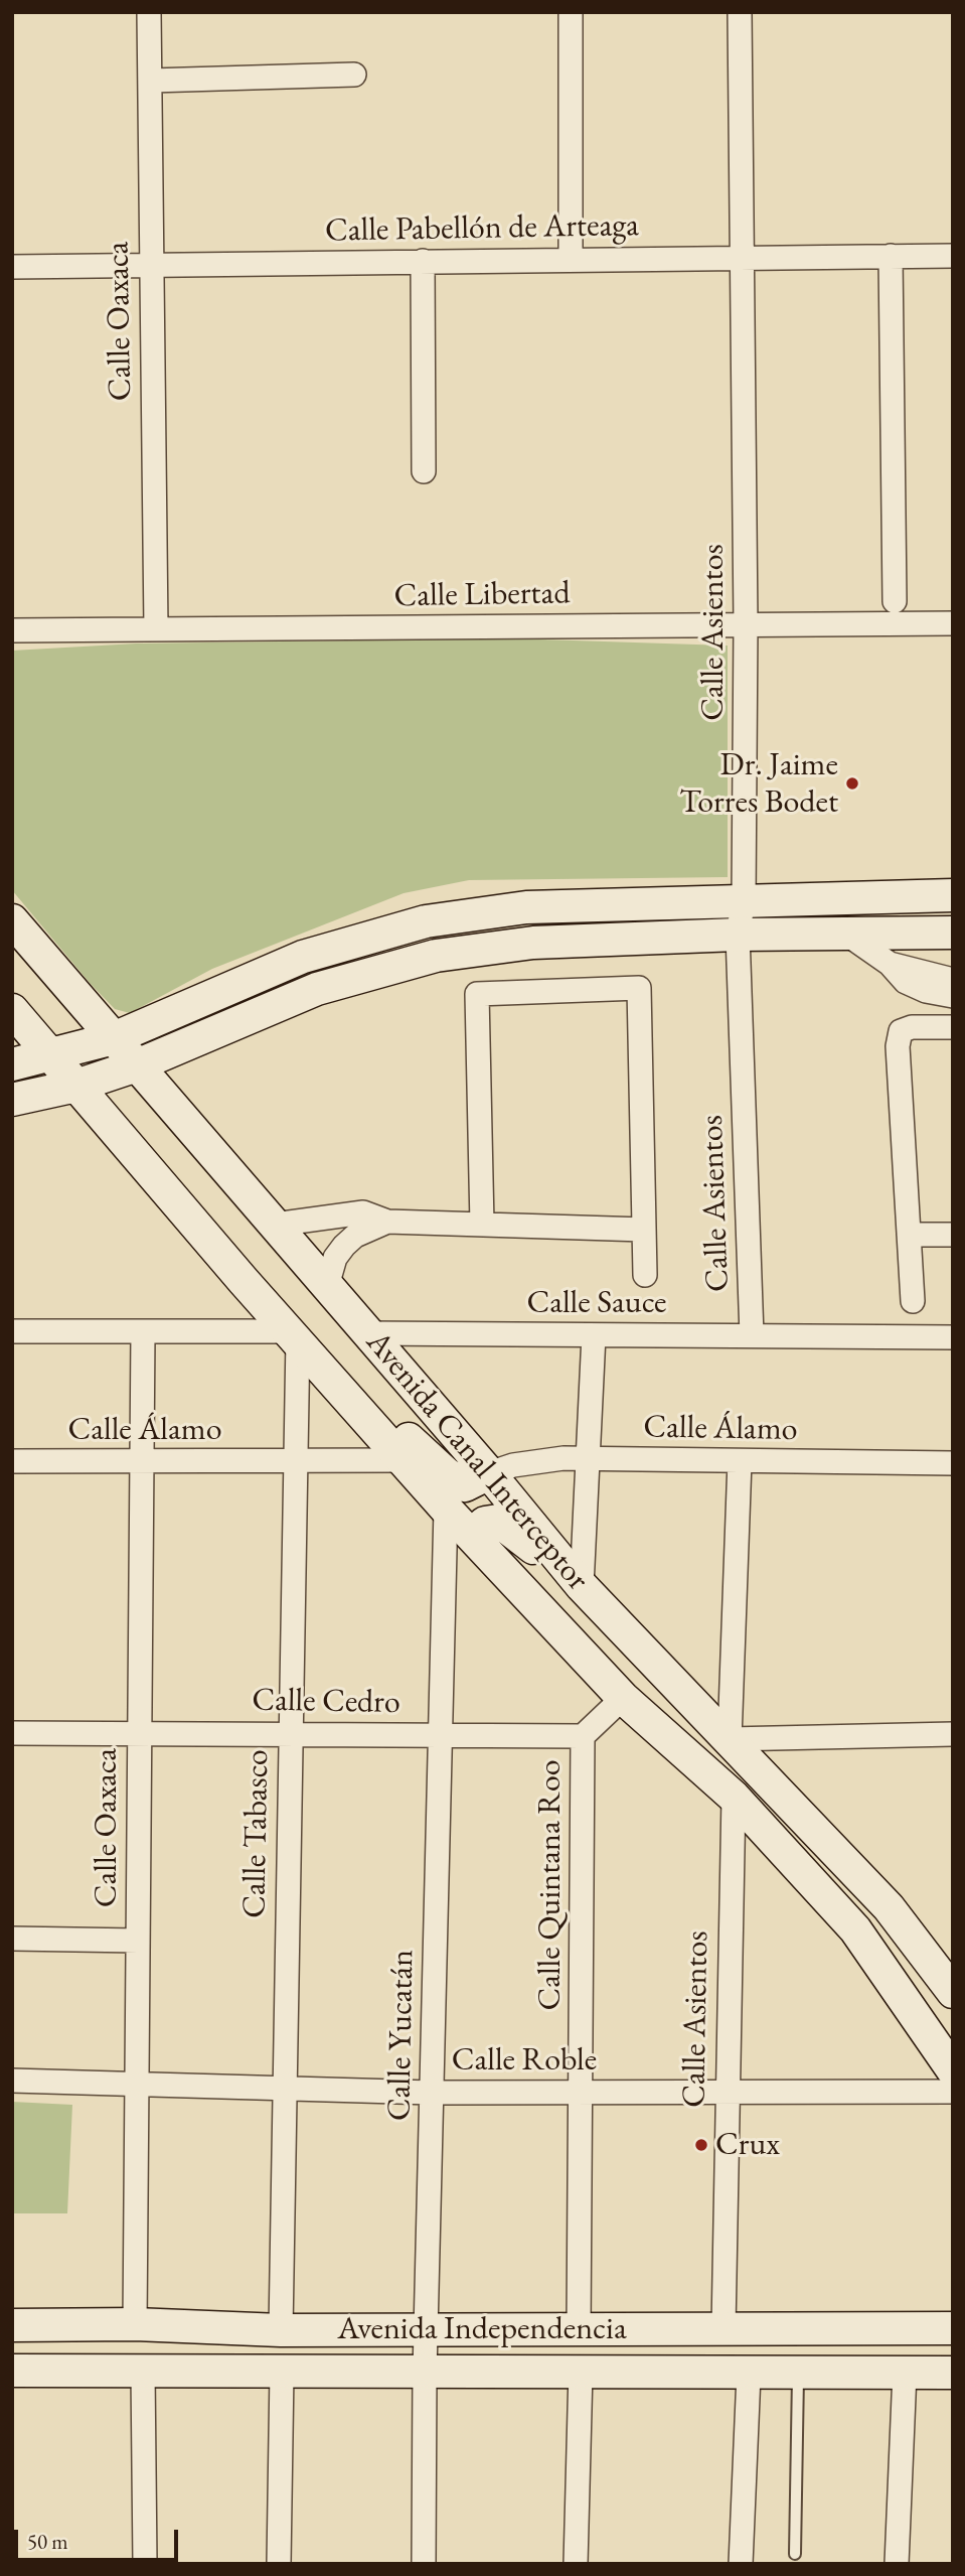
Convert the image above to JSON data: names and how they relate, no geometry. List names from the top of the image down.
{
  "streets": {
    "main road": ["Avenida Canal Interceptor", "Avenida Independencia"],
    "street": [
      "Calle Pabellón de Arteaga",
      "Calle Oaxaca",
      "Calle Libertad",
      "Calle Asientos",
      "Calle Sauce",
      "Calle Álamo",
      "Calle Cedro",
      "Calle Tabasco",
      "Calle Quintana Roo",
      "Calle Yucatán",
      "Calle Roble"
    ]
  },
  "crossings": [
    ["Calle Pabellón de Arteaga", "Calle Oaxaca"],
    ["Calle Pabellón de Arteaga", "Calle Asientos"],
    ["Calle Oaxaca", "Calle Libertad"],
    ["Calle Oaxaca", "Calle Álamo"],
    ["Calle Oaxaca", "Calle Cedro"],
    ["Calle Oaxaca", "Calle Roble"],
    ["Calle Oaxaca", "Avenida Independencia"],
    ["Calle Libertad", "Calle Asientos"],
    ["Calle Asientos", "Calle Sauce"],
    ["Calle Asientos", "Avenida Canal Interceptor"],
    ["Calle Asientos", "Calle Roble"],
    ["Calle Asientos", "Avenida Independencia"],
    ["Calle Sauce", "Avenida Canal Interceptor"],
    ["Calle Álamo", "Avenida Canal Interceptor"],
    ["Calle Álamo", "Calle Tabasco"],
    ["Avenida Canal Interceptor", "Calle Tabasco"],
    ["Avenida Canal Interceptor", "Calle Yucatán"],
    ["Calle Cedro", "Calle Tabasco"],
    ["Calle Cedro", "Calle Quintana Roo"],
    ["Calle Cedro", "Calle Yucatán"],
    ["Calle Tabasco", "Calle Roble"],
    ["Calle Tabasco", "Avenida Independencia"],
    ["Calle Quintana Roo", "Calle Roble"],
    ["Calle Quintana Roo", "Avenida Independencia"],
    ["Calle Yucatán", "Calle Roble"],
    ["Calle Yucatán", "Avenida Independencia"]
  ],
  "places": ["Dr. Jaime Torres Bodet", "Crux"],
  "scale_bar": "50 m"
}
